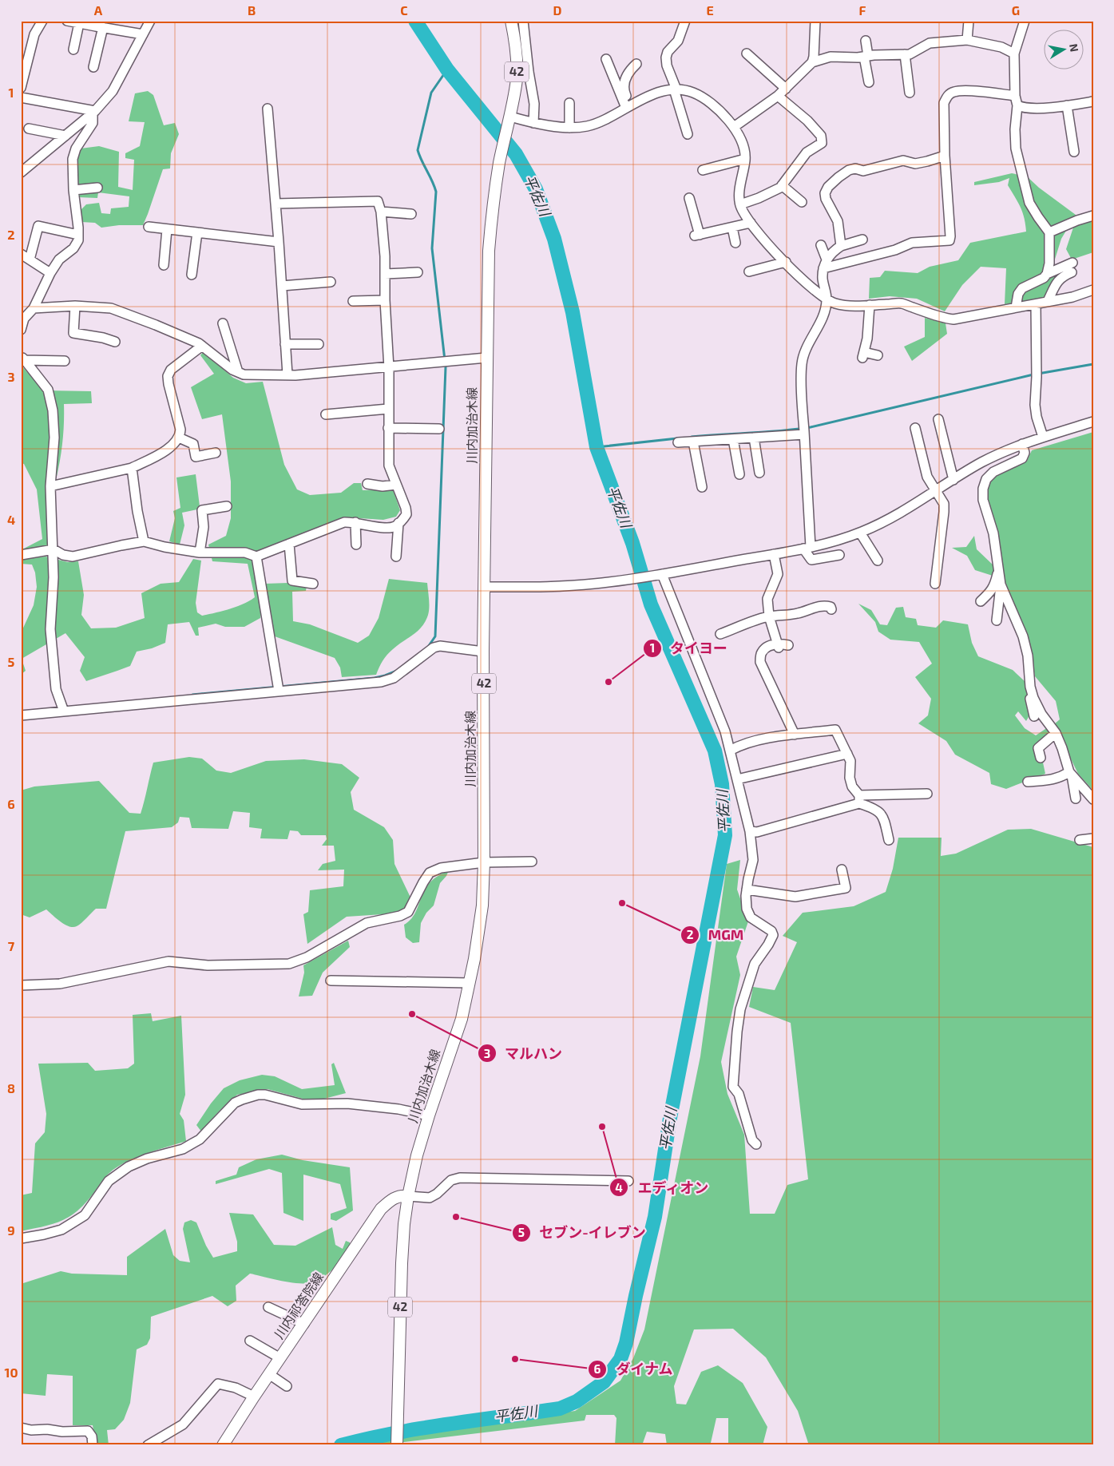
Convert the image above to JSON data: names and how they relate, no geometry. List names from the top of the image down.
{
  "streets": {
    "main road": ["42", "川内加治木線", "川内祁答院線"]
  },
  "crossings": [
    ["川内加治木線", "川内祁答院線"]
  ],
  "water": ["平佐川"],
  "places": [
    "タイヨー",
    "MGM",
    "マルハン",
    "エディオン",
    "セブン-イレブン",
    "ダイナム"
  ],
  "north": "right",
  "grid": {
    "columns": [
      "A",
      "B",
      "C",
      "D",
      "E",
      "F",
      "G"
    ],
    "rows": [
      "1",
      "2",
      "3",
      "4",
      "5",
      "6",
      "7",
      "8",
      "9",
      "10"
    ]
  }
}
